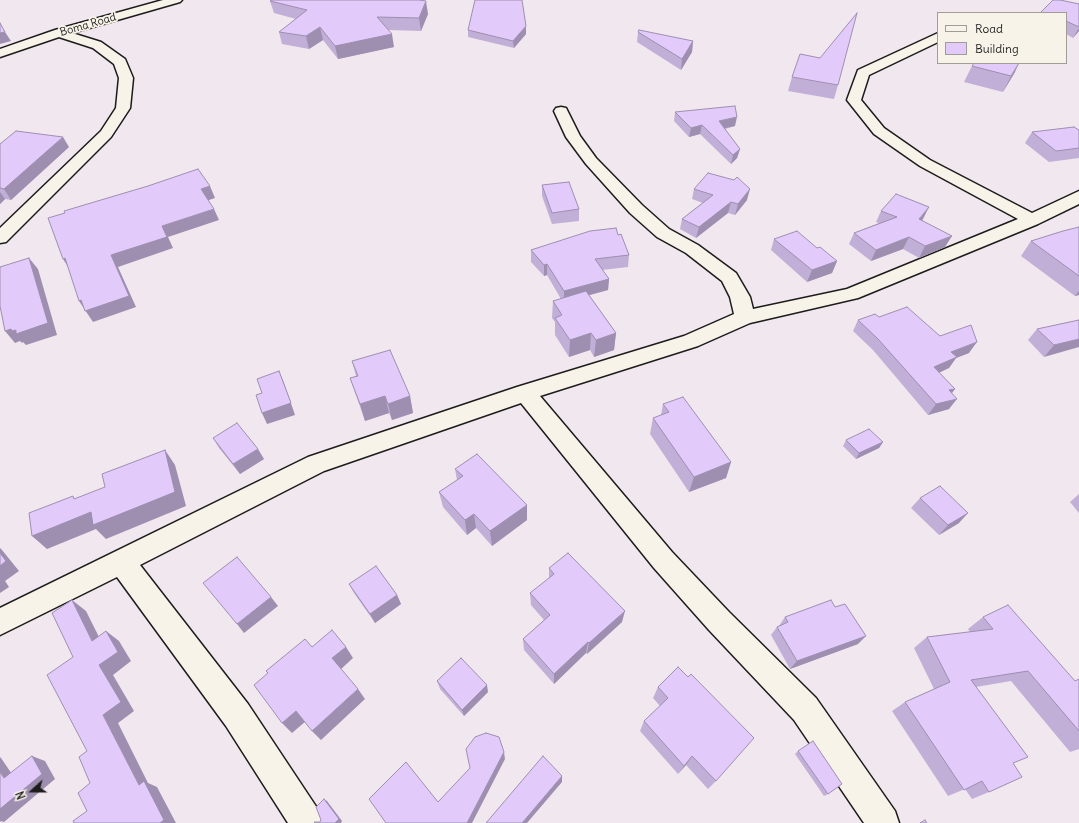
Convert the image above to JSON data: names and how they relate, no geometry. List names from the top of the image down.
{
  "streets": {
    "street": ["Boma Road"]
  },
  "legend": ["Road", "Building"],
  "north": "left"
}
